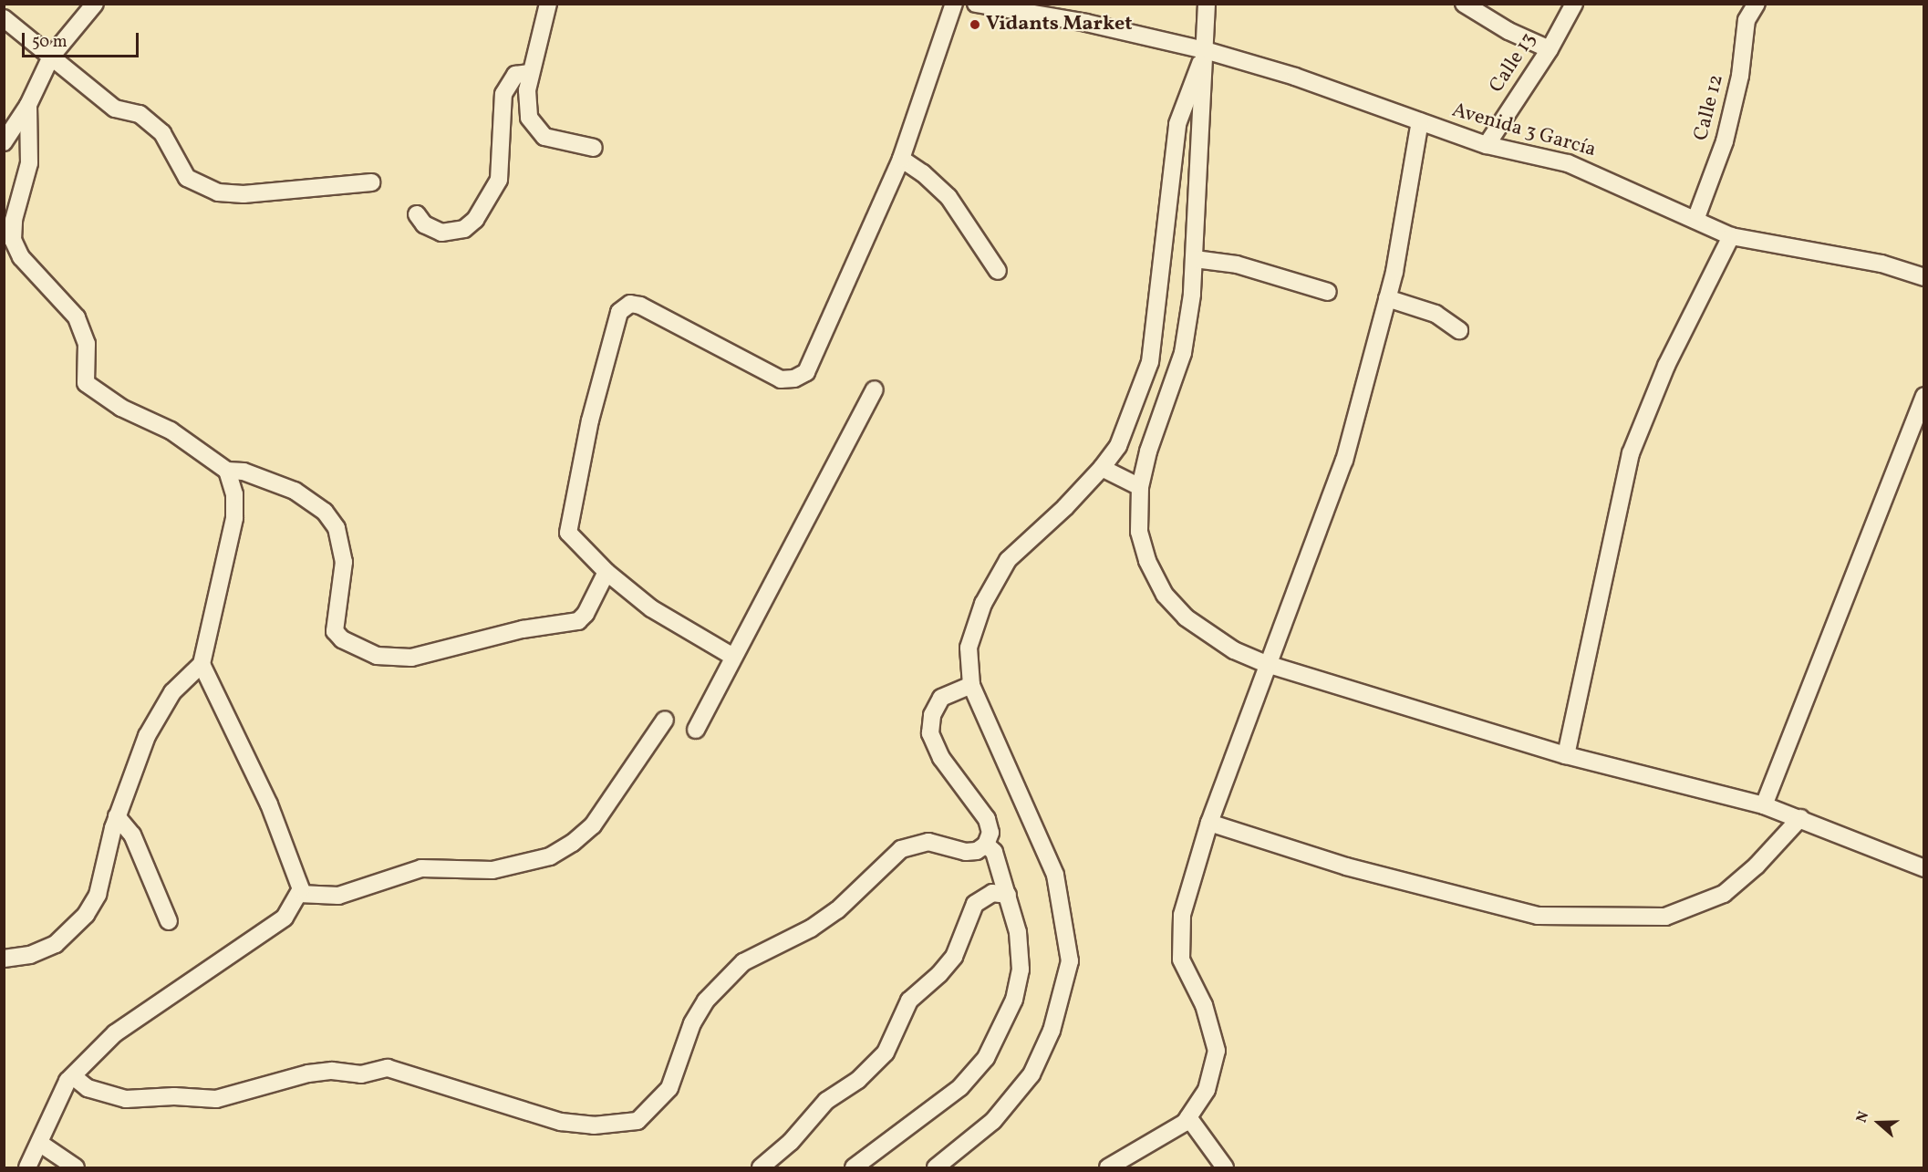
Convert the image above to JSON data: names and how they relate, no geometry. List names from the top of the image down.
{
  "streets": {
    "street": ["Calle 13", "Calle 12", "Avenida 3 García"]
  },
  "crossings": [
    ["Calle 13", "Avenida 3 García"],
    ["Calle 12", "Avenida 3 García"]
  ],
  "places": ["Vidants Market"],
  "scale_bar": "50 m",
  "north": "left"
}
